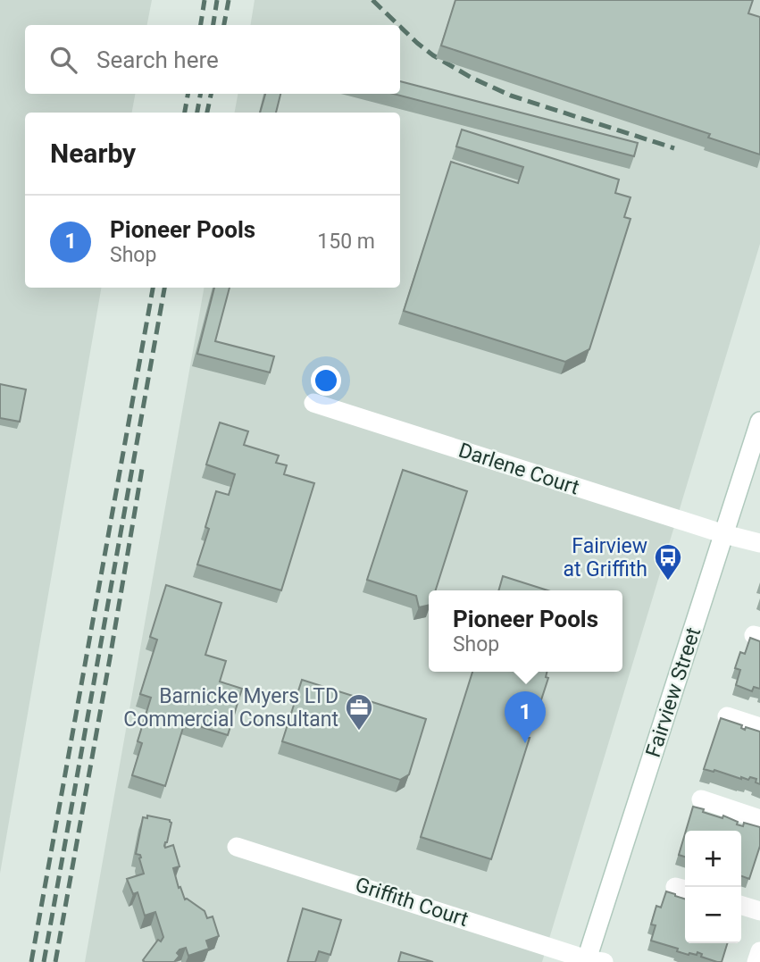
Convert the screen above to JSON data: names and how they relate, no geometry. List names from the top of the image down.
{
  "streets": {
    "street": ["Darlene Court", "Fairview Street", "Griffith Court"]
  },
  "crossings": [
    ["Darlene Court", "Fairview Street"],
    ["Fairview Street", "Griffith Court"]
  ],
  "places": {
    "bus stop": ["Fairview at Griffith"],
    "office": ["Barnicke Myers LTD Commercial Consultant"]
  },
  "page": {
    "search": "Search here",
    "heading": "Nearby",
    "list": [
      {
        "mark": "1",
        "name": "Pioneer Pools",
        "note": "Shop",
        "value": "150 m"
      }
    ],
    "popup": ["Pioneer Pools", "Shop"],
    "pins": "1",
    "map_buttons": ["+", "−"]
  }
}
